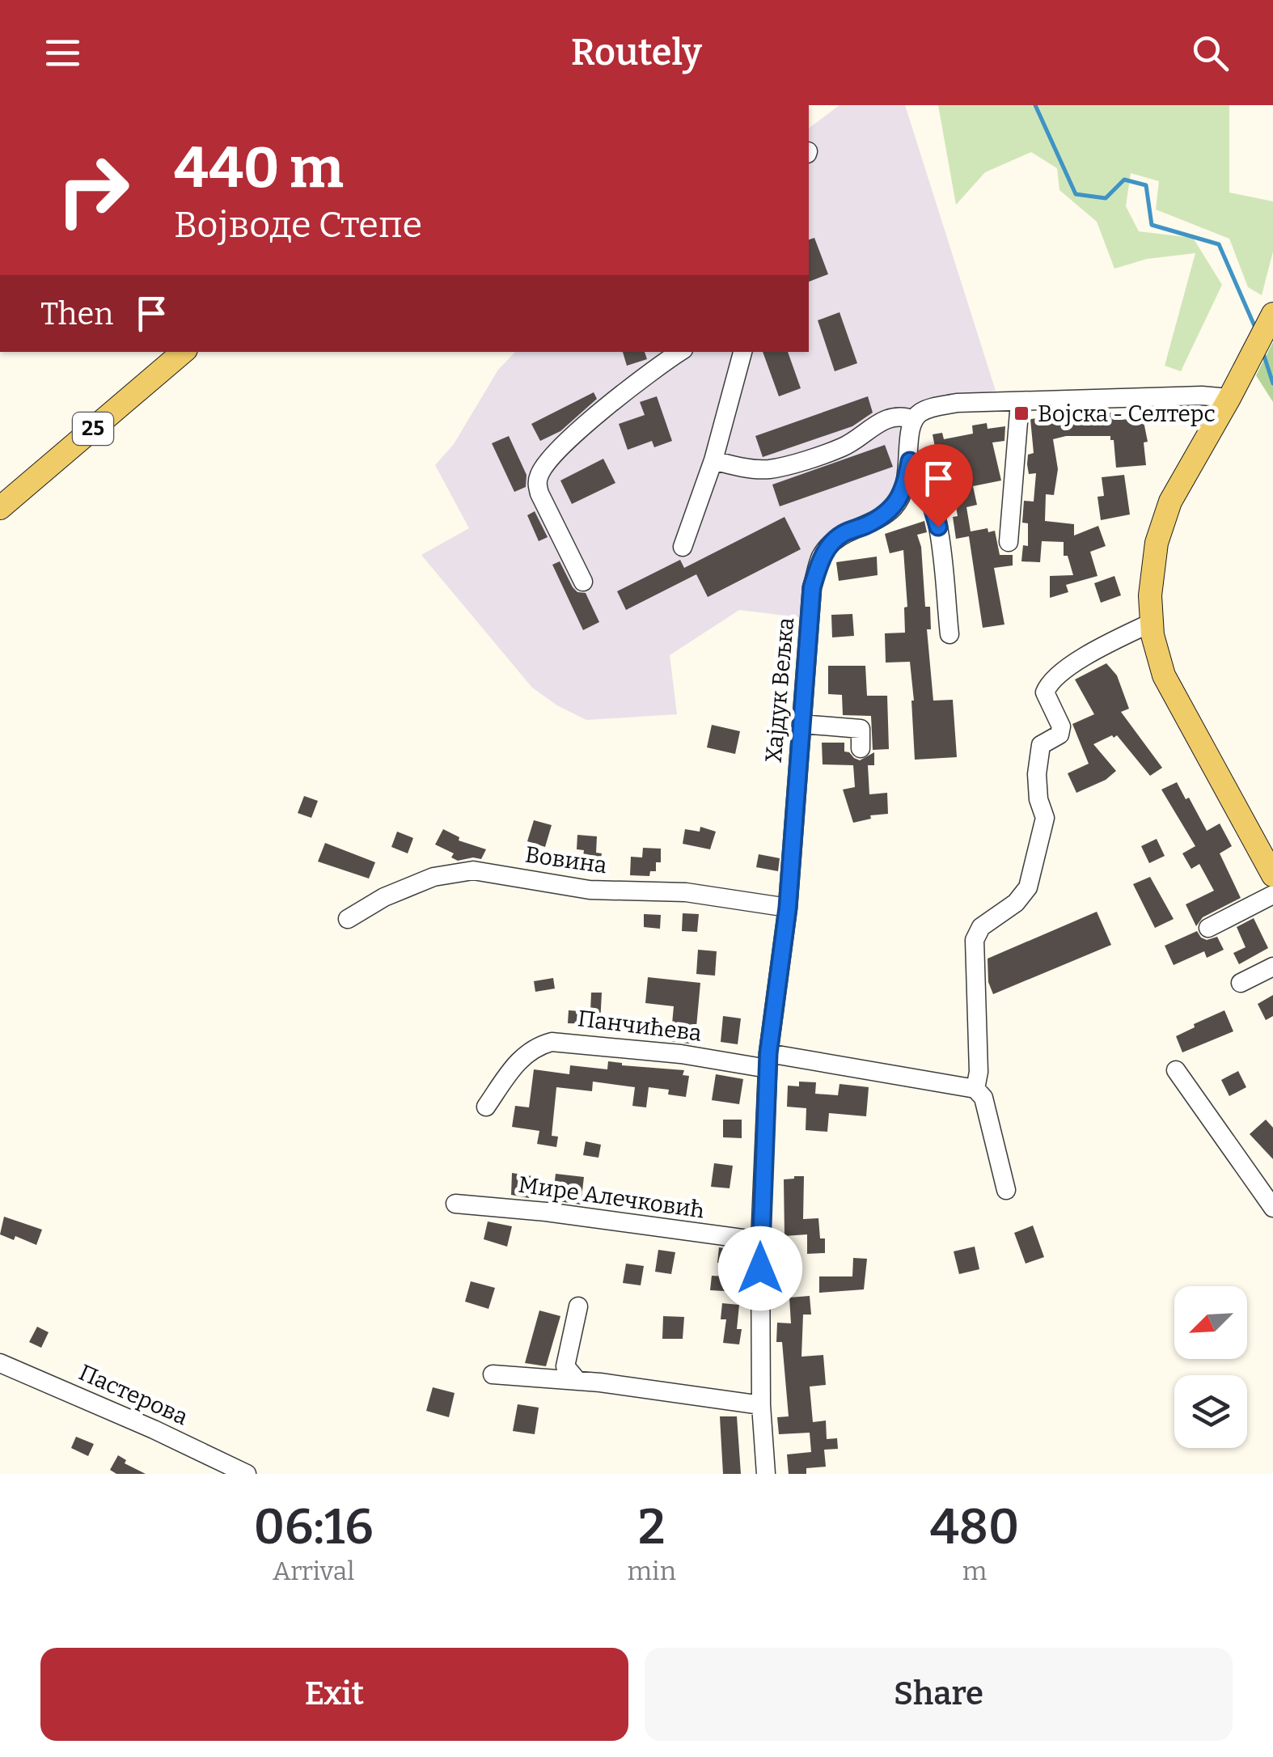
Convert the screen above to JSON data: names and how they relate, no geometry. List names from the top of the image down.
{
  "streets": {
    "main road": ["25"],
    "street": [
      "Хајдук Вељка",
      "Вовина",
      "Панчићева",
      "Мире Алечковић",
      "Пастерова"
    ]
  },
  "crossings": [
    ["Хајдук Вељка", "Вовина"],
    ["Хајдук Вељка", "Панчићева"],
    ["Хајдук Вељка", "Мире Алечковић"]
  ],
  "places": {
    "transit": ["Војска - Селтерс"]
  },
  "north": "bottom left",
  "page": {
    "header": "Routely",
    "turn": ["440 m", "Војводе Степе"],
    "then": "Then",
    "eta": [
      "06:16",
      "Arrival",
      "2",
      "min",
      "480",
      "m"
    ],
    "buttons": ["Exit", "Share"]
  }
}
